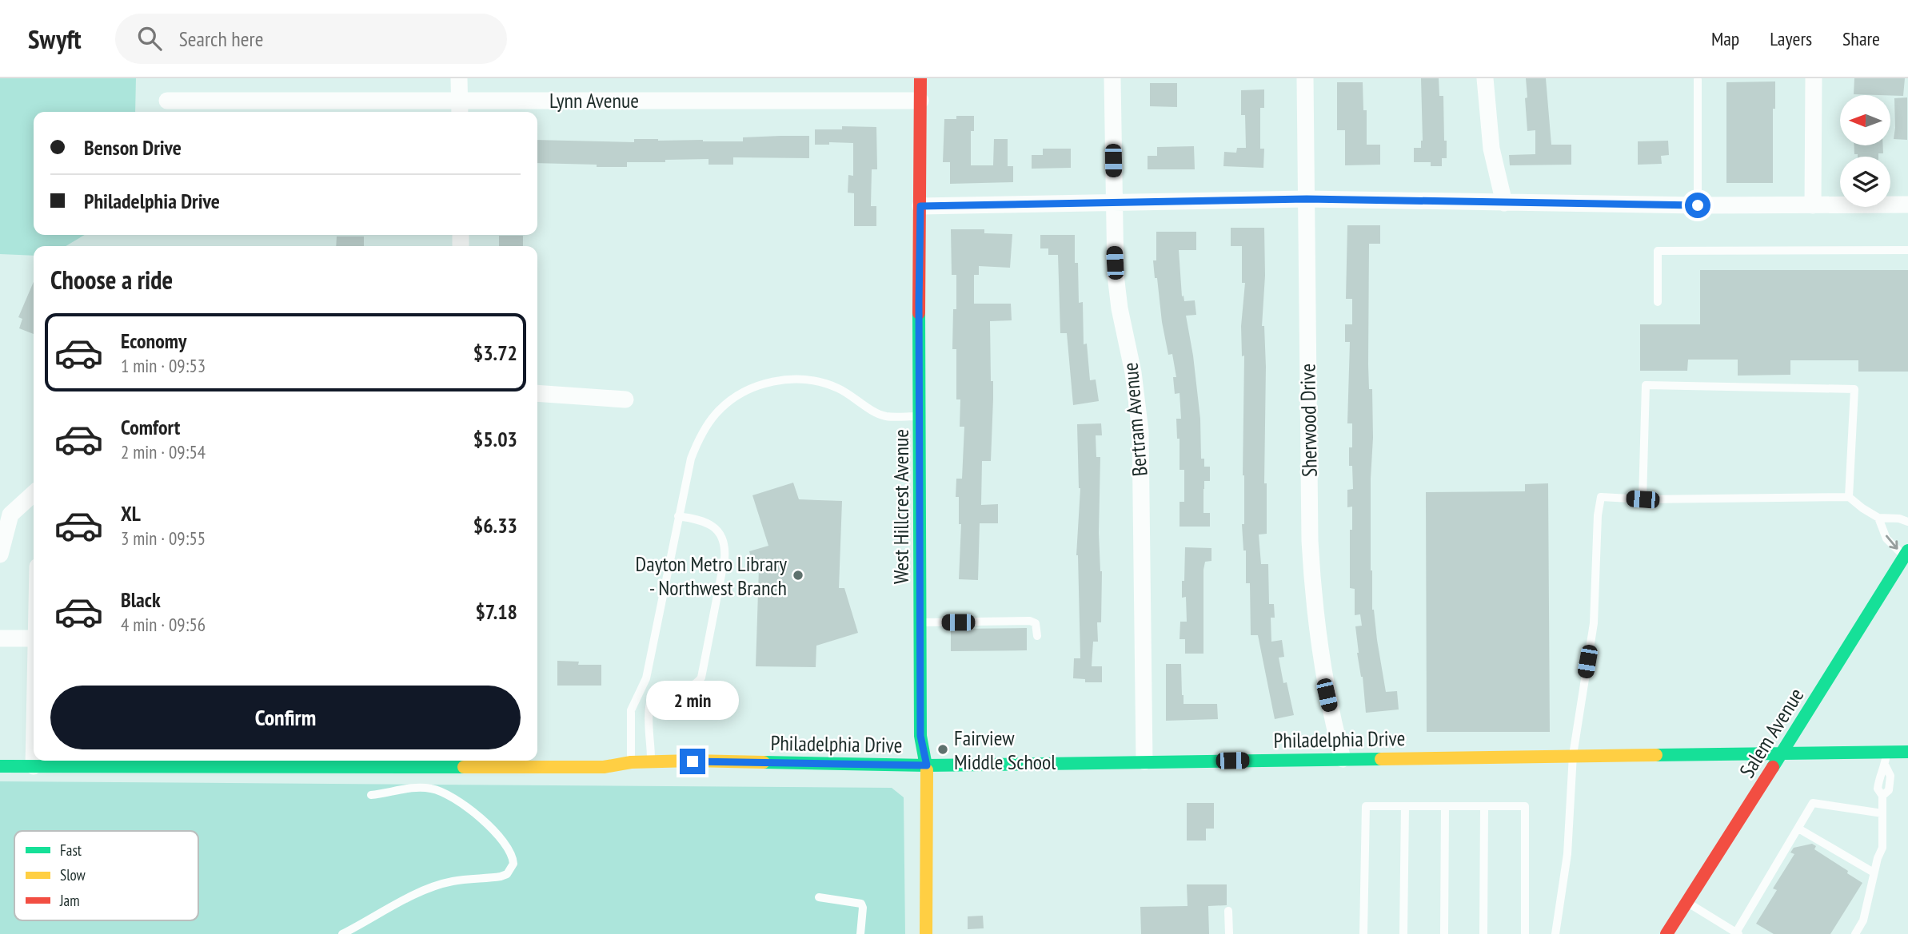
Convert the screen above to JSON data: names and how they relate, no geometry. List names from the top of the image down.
{
  "streets": {
    "main road": ["West Hillcrest Avenue", "Salem Avenue", "Philadelphia Drive"],
    "street": ["Lynn Avenue", "Bertram Avenue", "Sherwood Drive"]
  },
  "crossings": [
    ["Lynn Avenue", "West Hillcrest Avenue"],
    ["Bertram Avenue", "Philadelphia Drive"],
    ["Sherwood Drive", "Philadelphia Drive"],
    ["West Hillcrest Avenue", "Philadelphia Drive"],
    ["Salem Avenue", "Philadelphia Drive"]
  ],
  "places": ["Dayton Metro Library - Northwest Branch", "Fairview Middle School"],
  "legend": ["Fast", "Slow", "Jam"],
  "north": "left",
  "page": {
    "header": "Swyft",
    "search": "Search here",
    "nav": ["Map", "Layers", "Share"],
    "banner": ["Benson Drive", "Philadelphia Drive"],
    "heading": "Choose a ride",
    "list": [
      {
        "name": "Economy",
        "note": "1 min · 09:53",
        "value": "$3.72"
      },
      {
        "name": "Comfort",
        "note": "2 min · 09:54",
        "value": "$5.03"
      },
      {
        "name": "XL",
        "note": "3 min · 09:55",
        "value": "$6.33"
      },
      {
        "name": "Black",
        "note": "4 min · 09:56",
        "value": "$7.18"
      }
    ],
    "buttons": "Confirm",
    "bubble": "2 min"
  }
}
